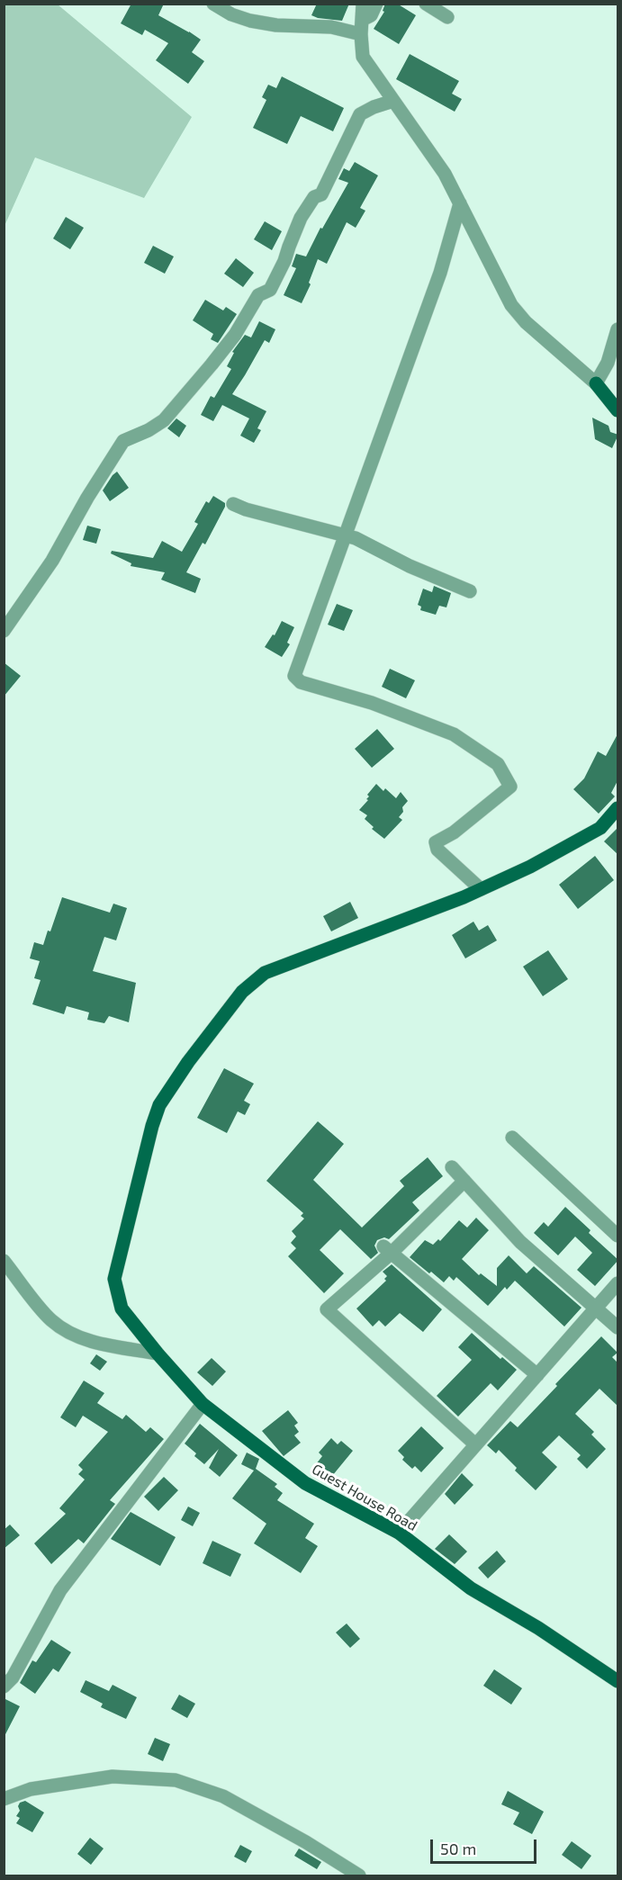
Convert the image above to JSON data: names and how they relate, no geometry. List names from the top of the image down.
{
  "streets": {
    "main road": ["Guest House Road"]
  },
  "scale_bar": "50 m"
}
